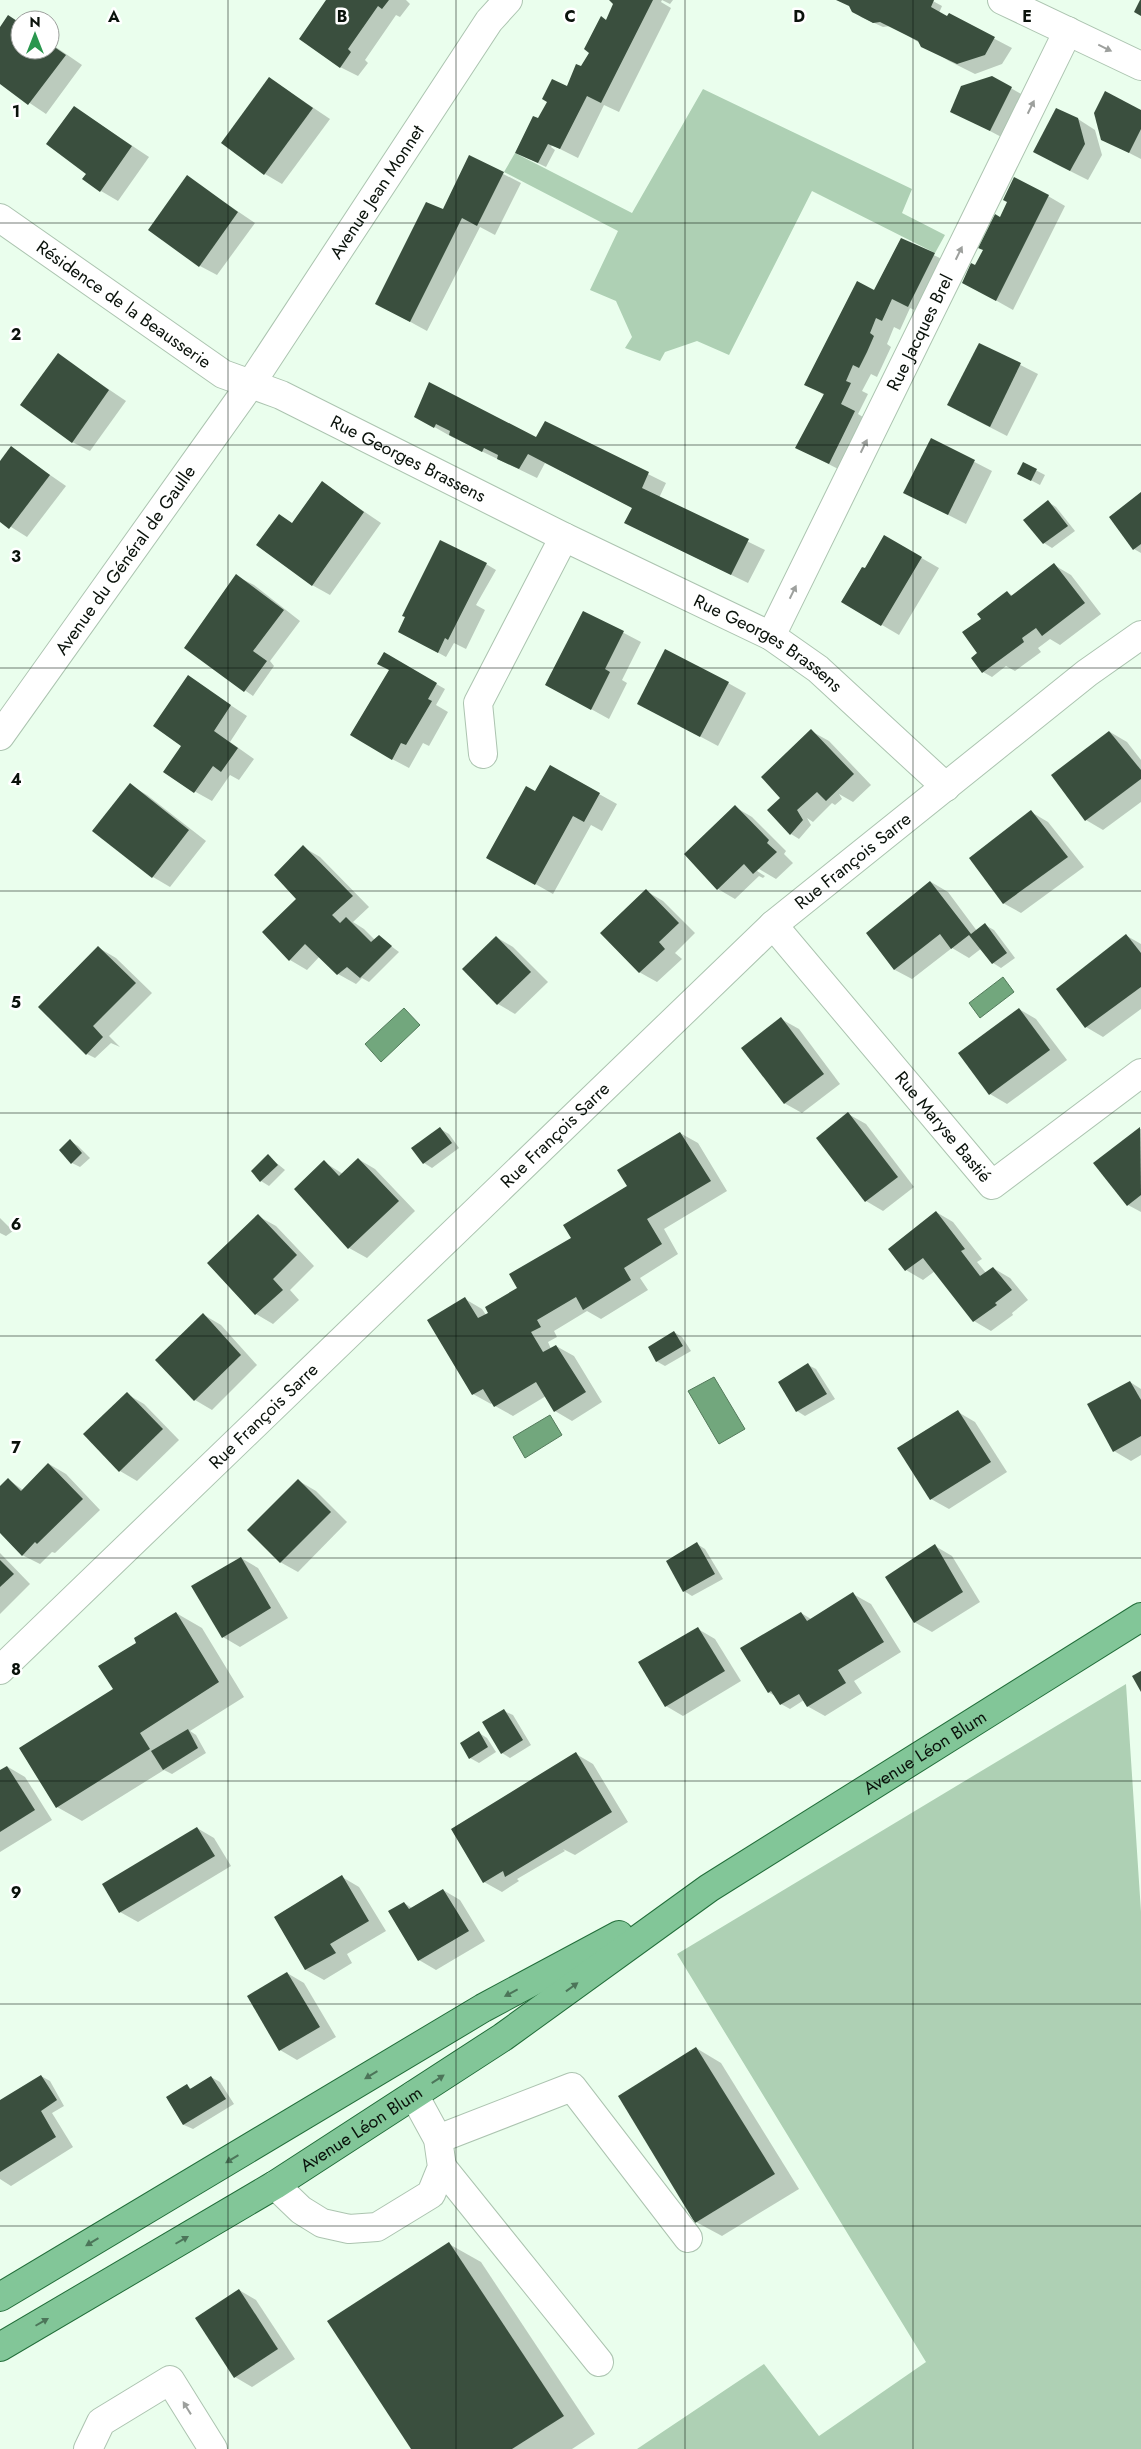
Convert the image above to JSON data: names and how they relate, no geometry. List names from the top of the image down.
{
  "streets": {
    "main road": ["Avenue Léon Blum"],
    "street": [
      "Avenue Jean Monnet",
      "Résidence de la Beausserie",
      "Rue Jacques Brel",
      "Rue Georges Brassens",
      "Avenue du Général de Gaulle",
      "Rue François Sarre",
      "Rue Maryse Bastié"
    ]
  },
  "crossings": [
    ["Avenue Jean Monnet", "Résidence de la Beausserie"],
    ["Avenue Jean Monnet", "Rue Georges Brassens"],
    ["Avenue Jean Monnet", "Avenue du Général de Gaulle"],
    ["Résidence de la Beausserie", "Rue Georges Brassens"],
    ["Résidence de la Beausserie", "Avenue du Général de Gaulle"],
    ["Rue Jacques Brel", "Rue Georges Brassens"],
    ["Rue Georges Brassens", "Avenue du Général de Gaulle"],
    ["Rue Georges Brassens", "Rue François Sarre"],
    ["Rue François Sarre", "Rue Maryse Bastié"]
  ],
  "one_way": ["Rue Jacques Brel"],
  "north": "top",
  "grid": {
    "columns": [
      "A",
      "B",
      "C",
      "D",
      "E"
    ],
    "rows": [
      "1",
      "2",
      "3",
      "4",
      "5",
      "6",
      "7",
      "8",
      "9"
    ]
  }
}
